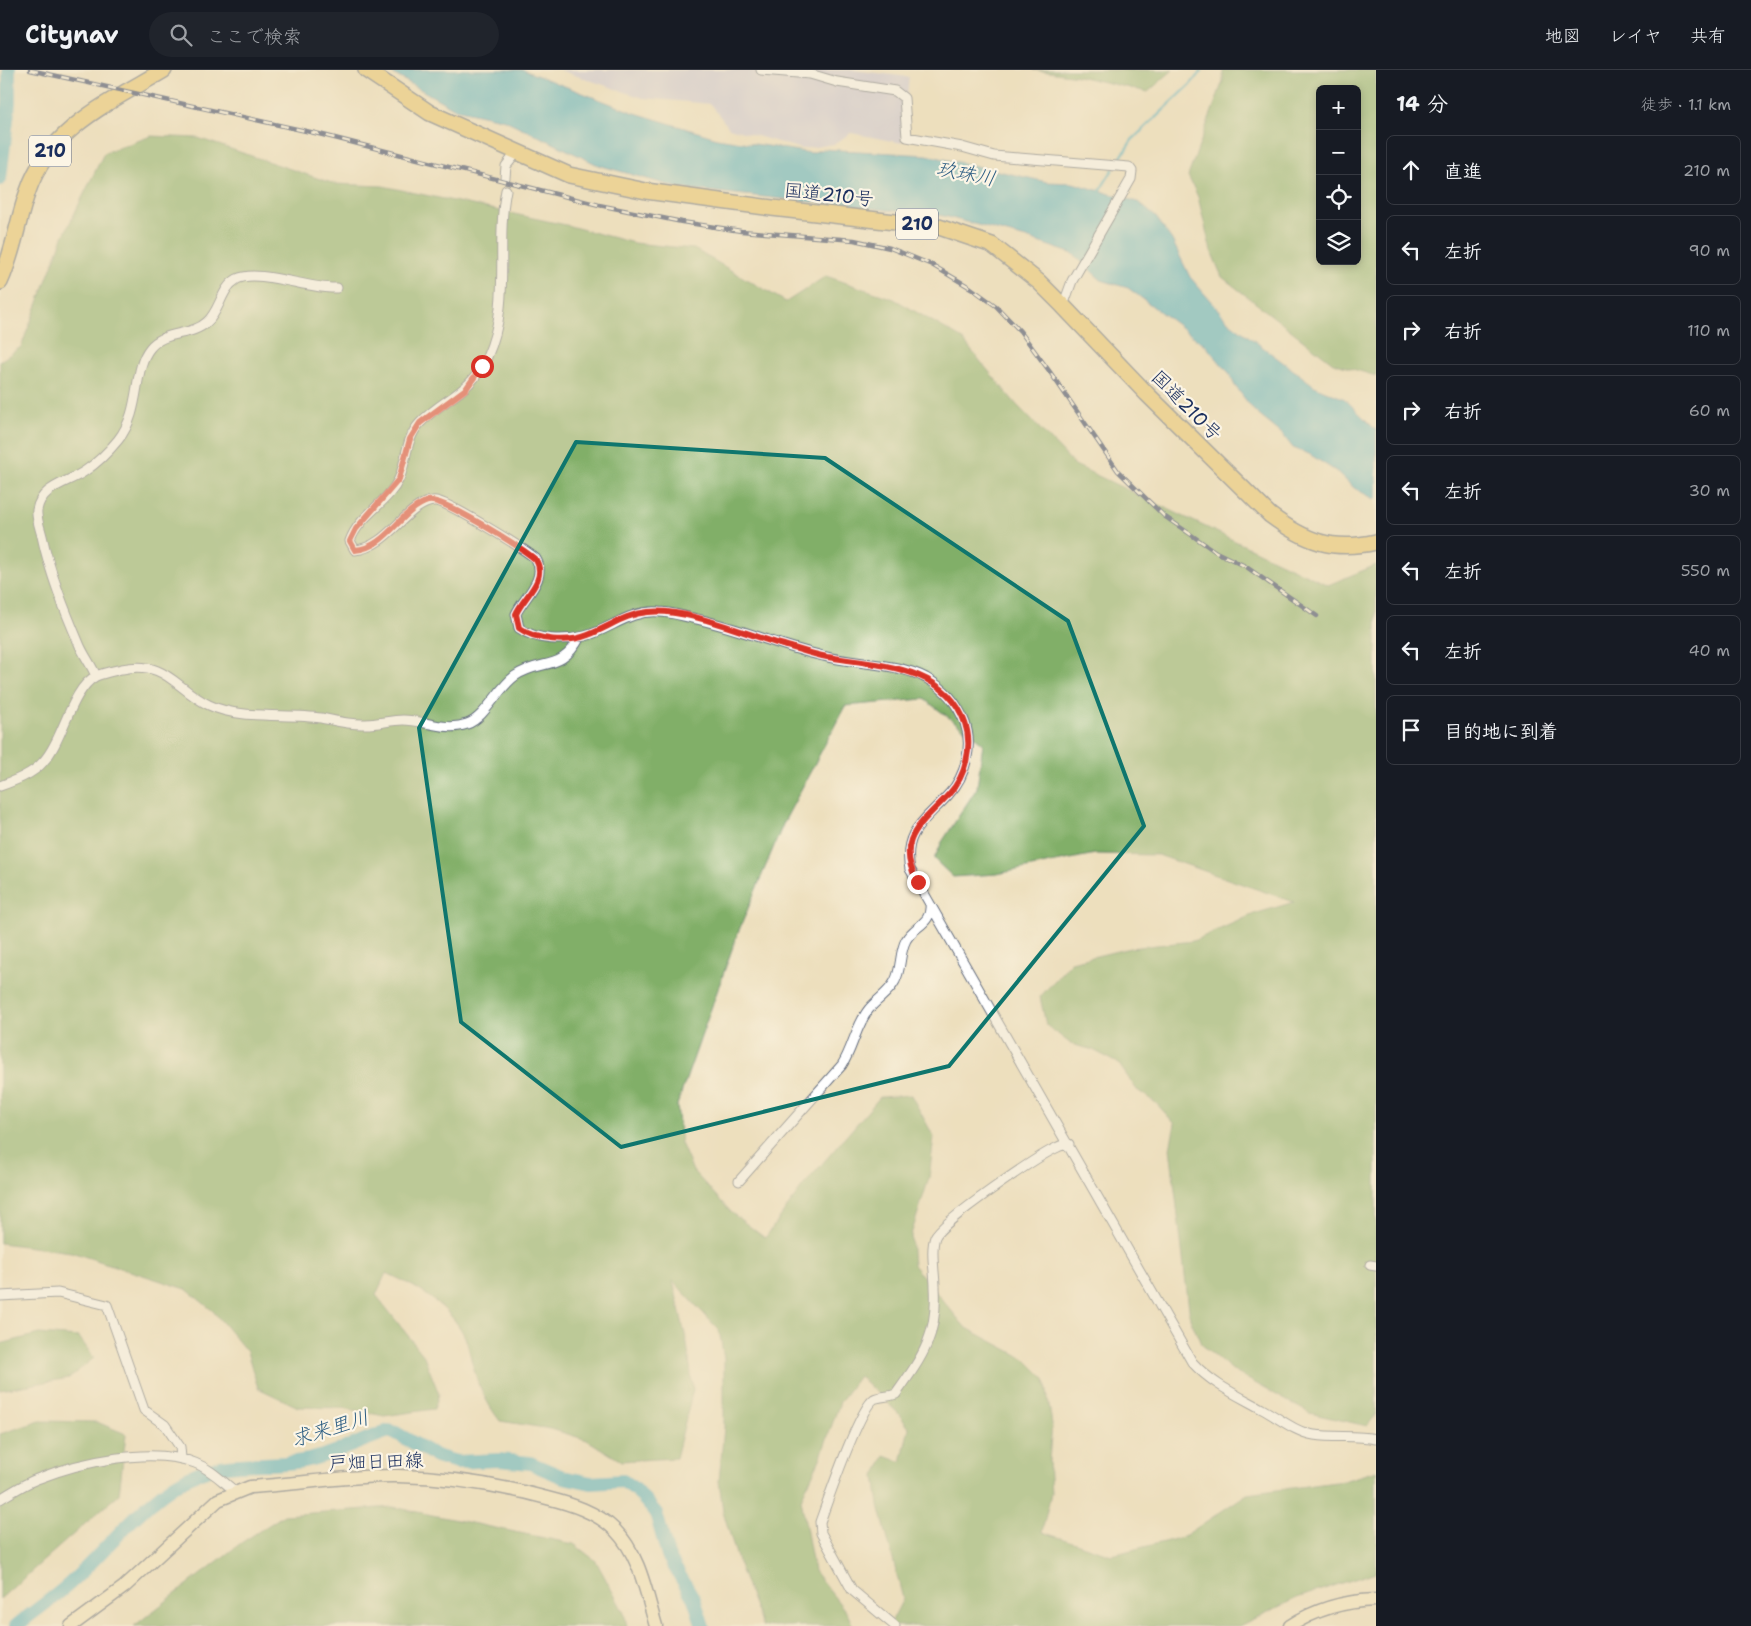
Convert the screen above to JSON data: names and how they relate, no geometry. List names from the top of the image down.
{
  "streets": {
    "highway": ["210", "国道210号"],
    "main road": ["戸畑日田線"]
  },
  "water": ["玖珠川", "求来里川"],
  "page": {
    "header": "Citynav",
    "search": "ここで検索",
    "nav": ["地図", "レイヤ", "共有"],
    "heading": ["14 分", "徒歩 · 1.1 km"],
    "map_buttons": ["+", "−"],
    "list": [
      ["直進", "210 m"],
      ["左折", "90 m"],
      ["右折", "110 m"],
      ["右折", "60 m"],
      ["左折", "30 m"],
      ["左折", "550 m"],
      ["左折", "40 m"],
      "目的地に到着"
    ]
  }
}
